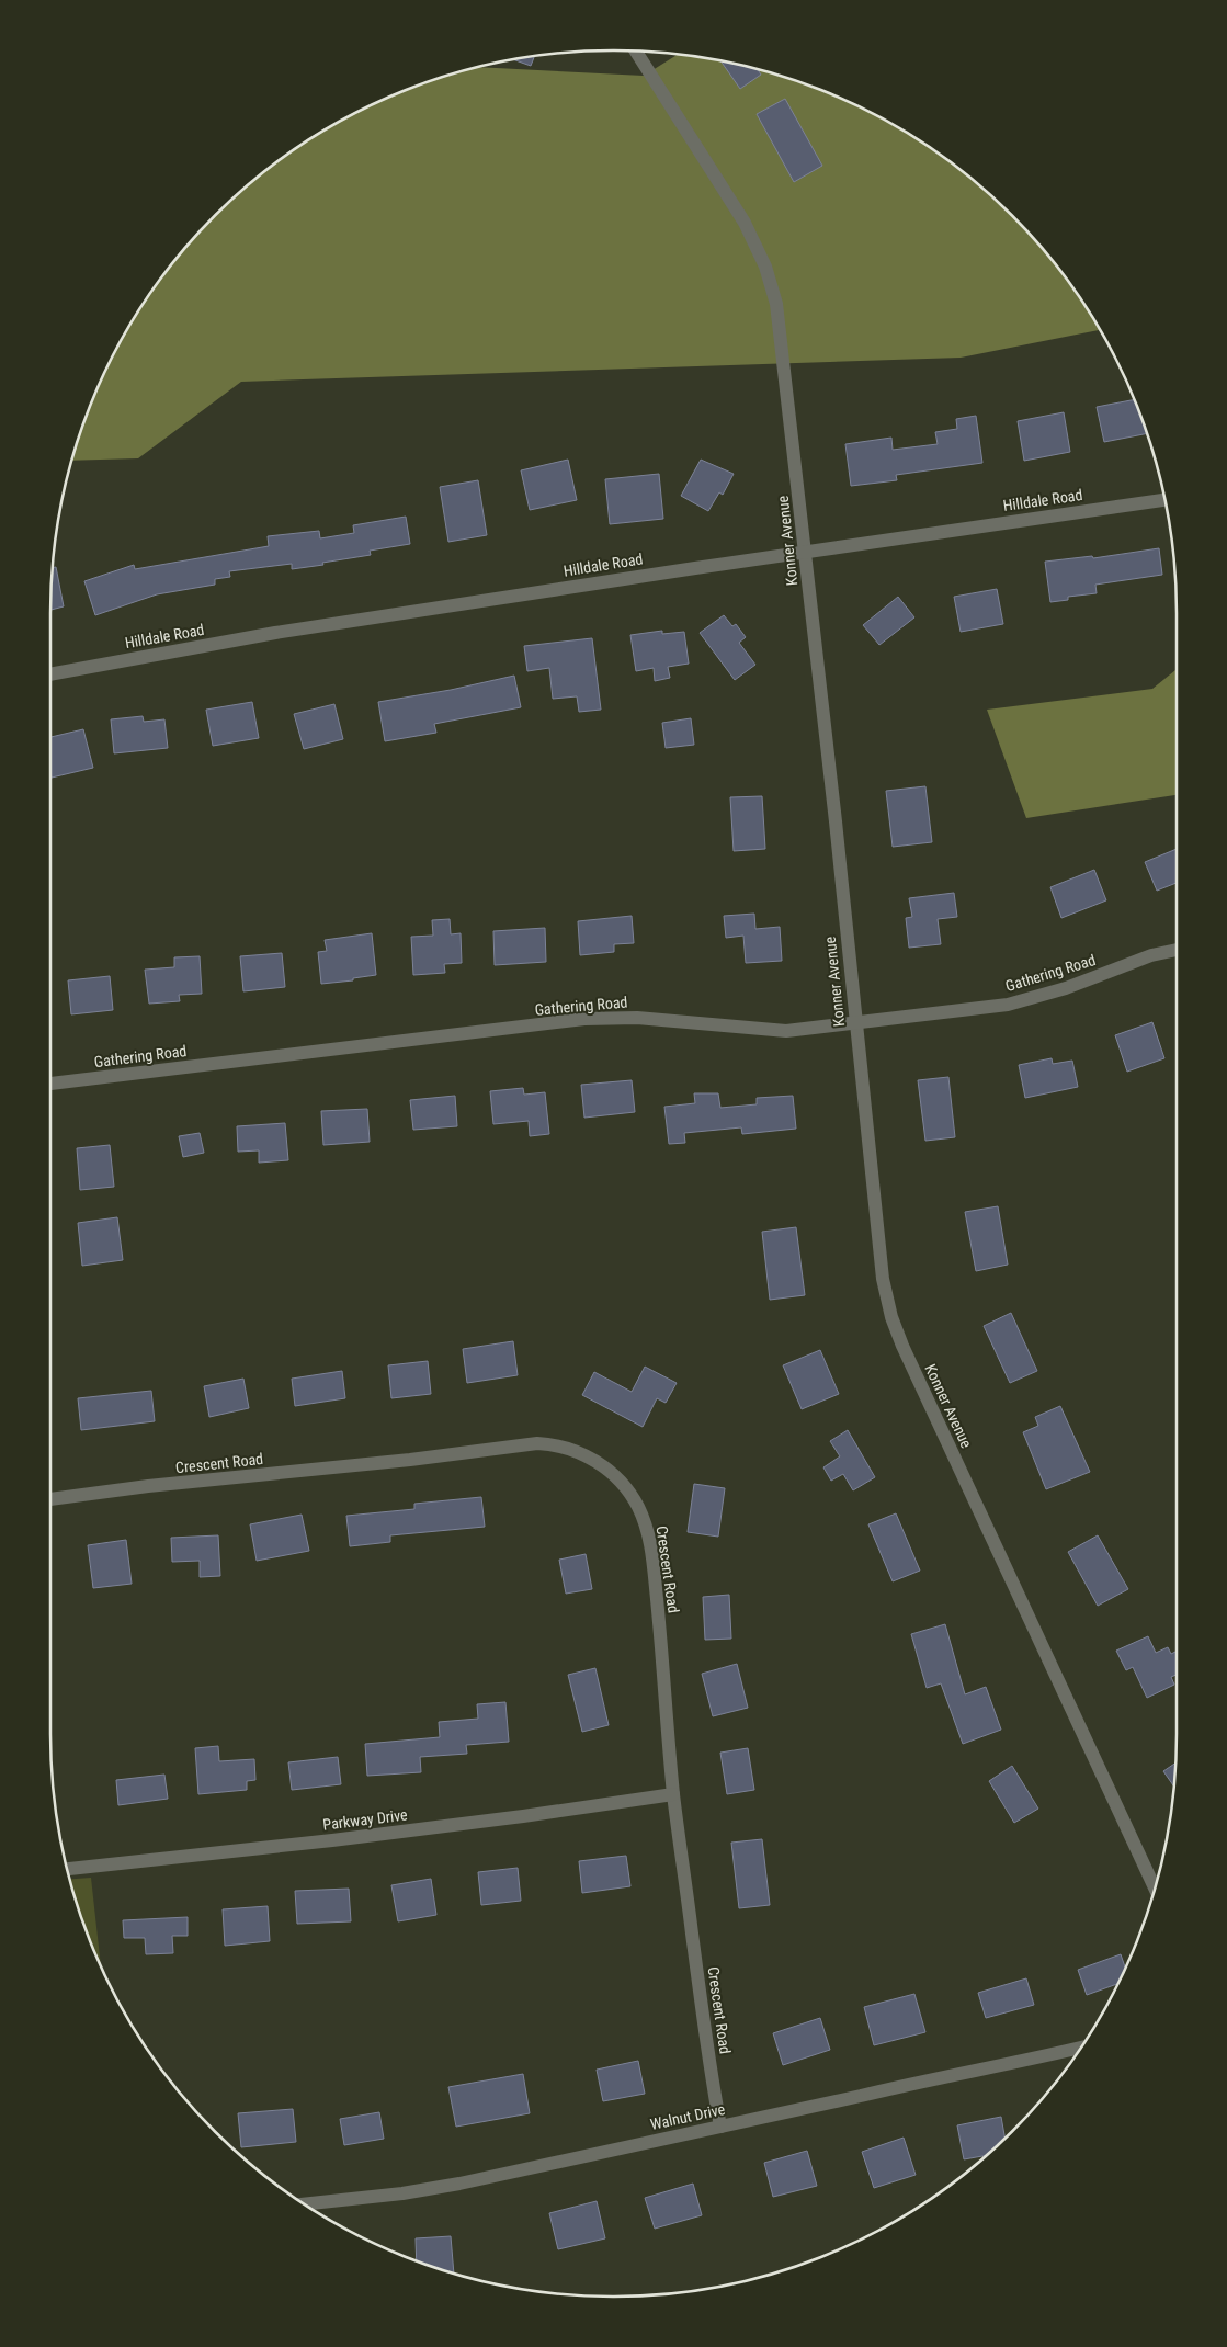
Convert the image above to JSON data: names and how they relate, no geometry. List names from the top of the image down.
{
  "streets": {
    "street": [
      "Hilldale Road",
      "Konner Avenue",
      "Gathering Road",
      "Crescent Road",
      "Parkway Drive",
      "Walnut Drive"
    ]
  },
  "crossings": [
    ["Hilldale Road", "Konner Avenue"],
    ["Konner Avenue", "Gathering Road"],
    ["Crescent Road", "Parkway Drive"],
    ["Crescent Road", "Walnut Drive"]
  ]
}
